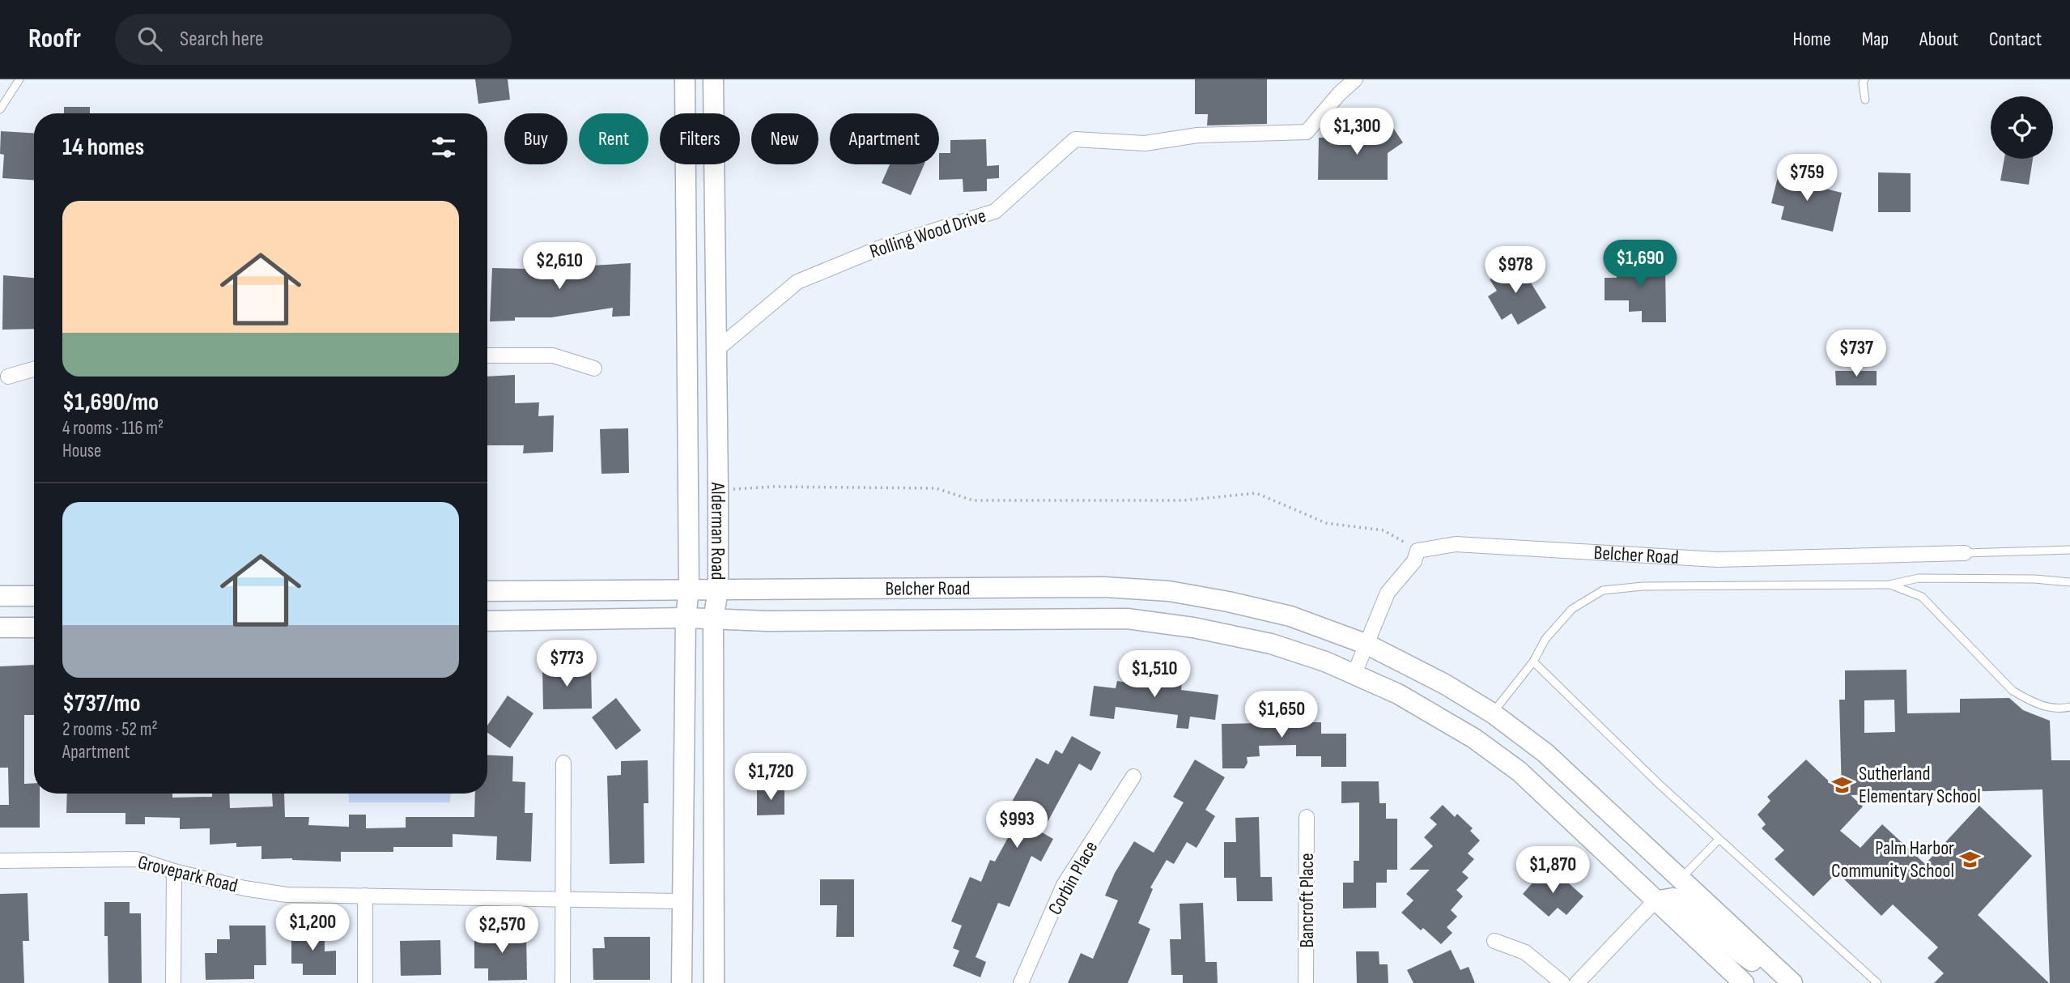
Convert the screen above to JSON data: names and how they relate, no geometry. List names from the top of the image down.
{
  "streets": {
    "main road": ["Alderman Road", "Belcher Road"],
    "street": [
      "Rolling Wood Drive",
      "Grovepark Road",
      "Corbin Place",
      "Bancroft Place"
    ]
  },
  "crossings": [
    ["Rolling Wood Drive", "Alderman Road"],
    ["Alderman Road", "Belcher Road"],
    ["Alderman Road", "Grovepark Road"]
  ],
  "places": {
    "school or university": ["Sutherland Elementary School", "Palm Harbor Community School"]
  },
  "page": {
    "header": "Roofr",
    "search": "Search here",
    "nav": [
      "Home",
      "Map",
      "About",
      "Contact"
    ],
    "price": [
      "$1,300",
      "$759",
      "$1,690",
      "$2,610",
      "$978",
      "$737",
      "$773",
      "$1,510",
      "$1,650",
      "$1,720",
      "$993",
      "$1,870",
      "$1,200",
      "$2,570"
    ],
    "chip": [
      "Buy",
      "Rent",
      "Filters",
      "New",
      "Apartment"
    ],
    "heading": "14 homes",
    "list": [
      {
        "name": "$1,690/mo",
        "note": "4 rooms · 116 m² · House"
      },
      {
        "name": "$737/mo",
        "note": "2 rooms · 52 m² · Apartment"
      }
    ]
  }
}
